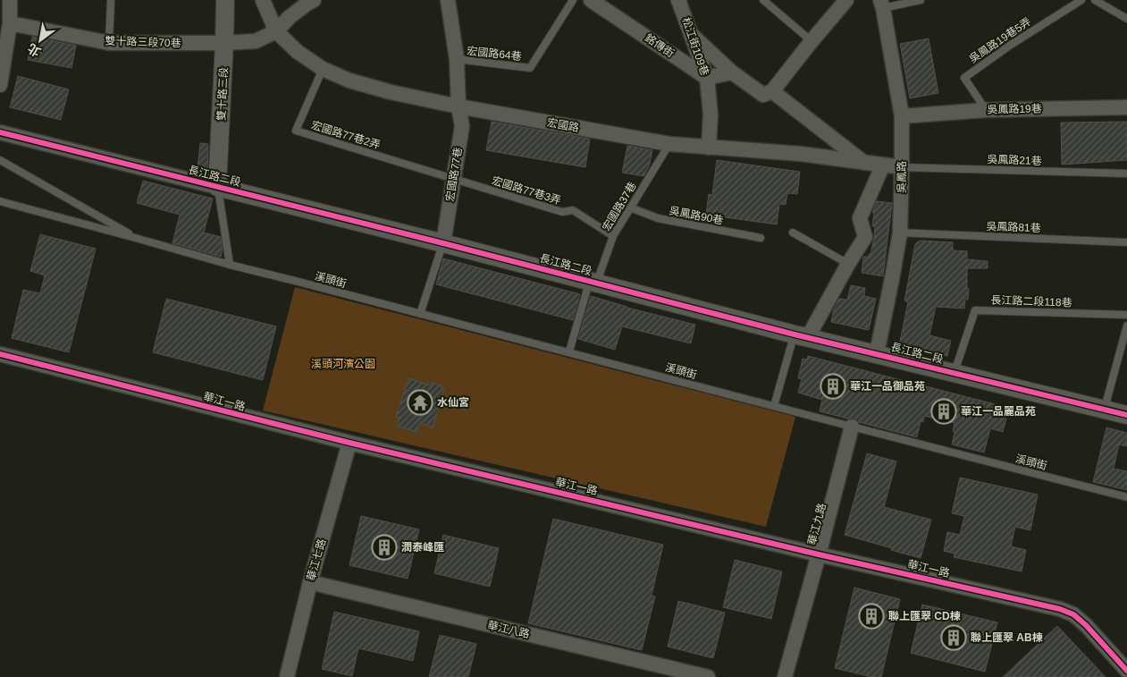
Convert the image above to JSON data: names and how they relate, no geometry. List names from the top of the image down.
{
  "streets": {
    "street": [
      "雙十路三段70巷",
      "銘傳街",
      "松江街109巷",
      "雙十路三段",
      "吳鳳路19巷",
      "宏國路",
      "宏國路77巷",
      "長江路二段",
      "吳鳳路",
      "華江一路",
      "華江九路",
      "華江七路",
      "華江八路"
    ],
    "lane": [
      "吳鳳路19巷5弄",
      "宏國路64巷",
      "宏國路77巷2弄",
      "吳鳳路21巷",
      "宏國路77巷3弄",
      "宏國路37巷",
      "吳鳳路90巷",
      "吳鳳路81巷",
      "溪頭街",
      "長江路二段118巷"
    ]
  },
  "crossings": [
    ["吳鳳路19巷5弄", "吳鳳路19巷"],
    ["雙十路三段70巷", "雙十路三段"],
    ["雙十路三段70巷", "宏國路"],
    ["銘傳街", "松江街109巷"],
    ["松江街109巷", "宏國路"],
    ["宏國路64巷", "宏國路77巷"],
    ["雙十路三段", "長江路二段"],
    ["吳鳳路19巷", "吳鳳路"],
    ["宏國路", "宏國路77巷2弄"],
    ["宏國路", "吳鳳路21巷"],
    ["宏國路", "宏國路77巷"],
    ["宏國路", "吳鳳路"],
    ["宏國路", "宏國路37巷"],
    ["宏國路77巷2弄", "宏國路77巷"],
    ["宏國路77巷2弄", "宏國路77巷3弄"],
    ["吳鳳路21巷", "吳鳳路"],
    ["宏國路77巷", "長江路二段"],
    ["宏國路77巷", "宏國路77巷3弄"],
    ["長江路二段", "吳鳳路"],
    ["長江路二段", "宏國路37巷"],
    ["長江路二段", "長江路二段118巷"],
    ["吳鳳路", "吳鳳路81巷"],
    ["宏國路77巷3弄", "宏國路37巷"],
    ["宏國路37巷", "吳鳳路90巷"],
    ["宏國路37巷", "溪頭街"],
    ["溪頭街", "華江九路"],
    ["華江一路", "華江九路"],
    ["華江一路", "華江七路"],
    ["華江七路", "華江八路"]
  ],
  "parks": ["溪頭河濱公園"],
  "places": {
    "building": [
      "華江一品御品苑",
      "華江一品麗品苑",
      "潤泰峰匯",
      "聯上匯翠 CD棟",
      "聯上匯翠 AB棟"
    ],
    "temple": ["水仙宮"]
  },
  "north": "bottom left"
}
